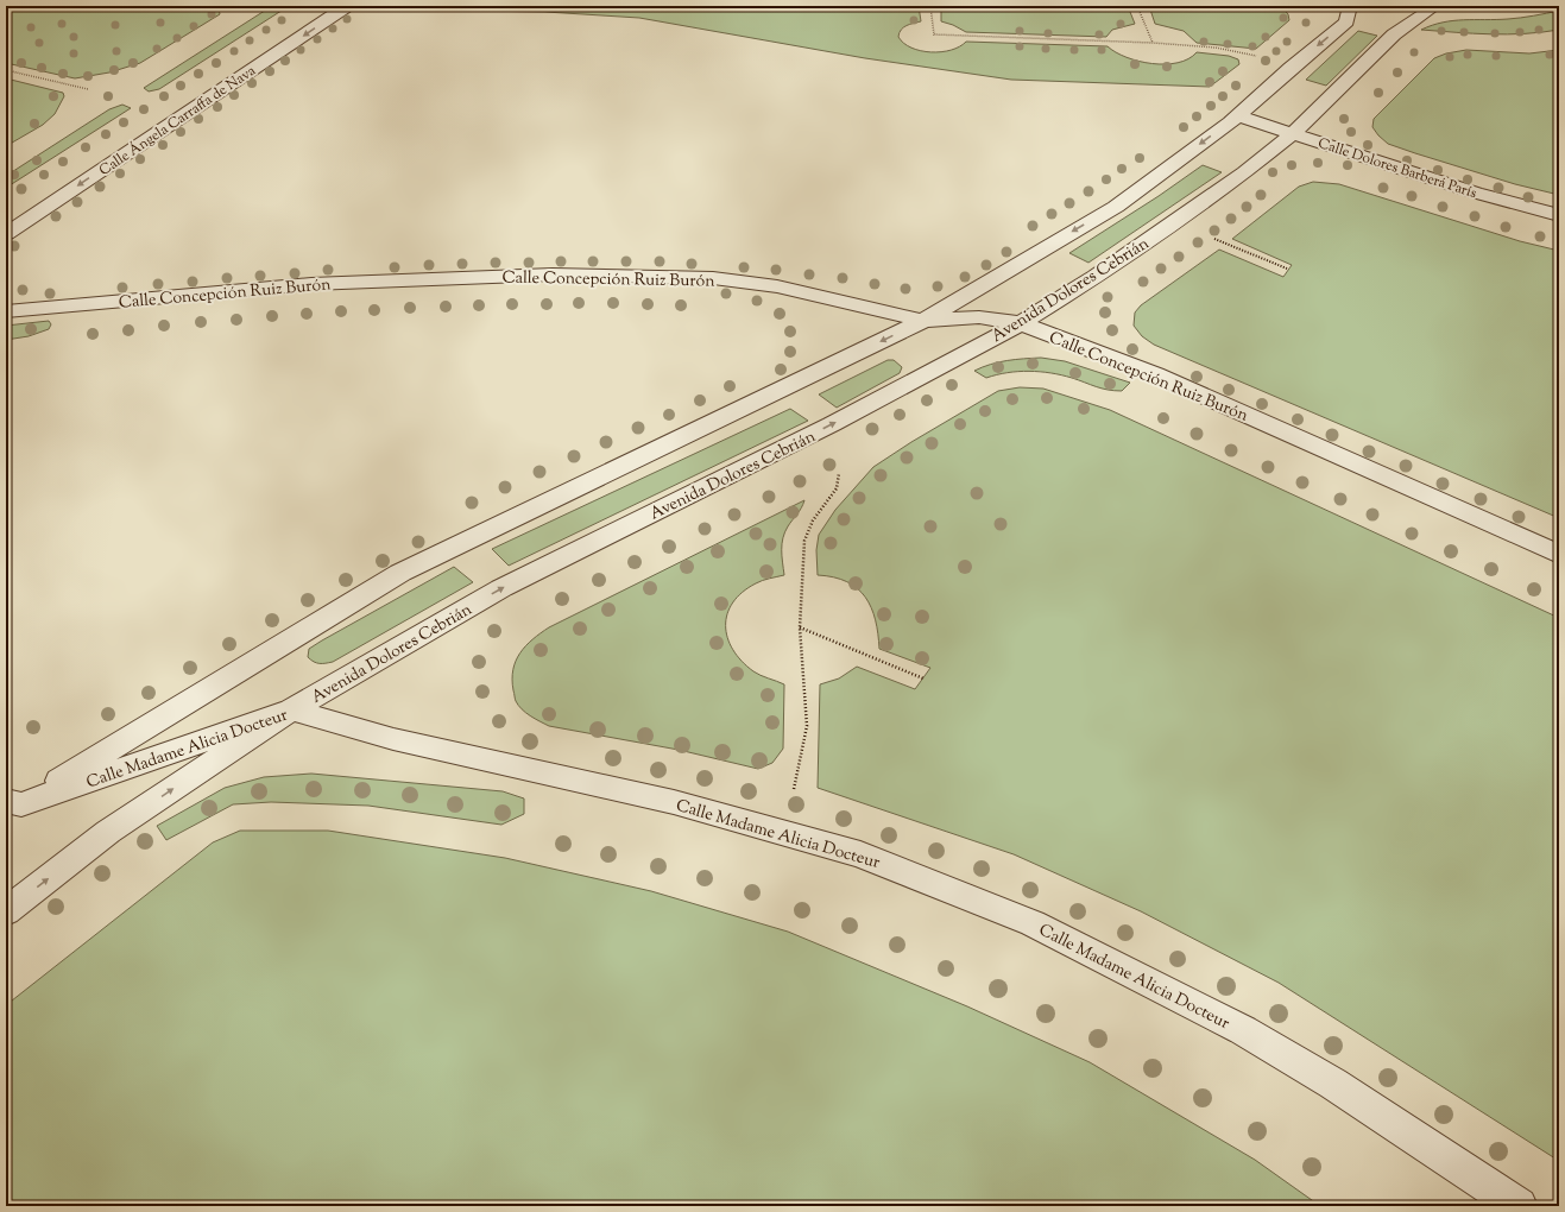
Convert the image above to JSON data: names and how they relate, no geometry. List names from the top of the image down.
{
  "streets": {
    "street": [
      "Calle Ángela Carraffa de Nava",
      "Calle Dolores Barberá París",
      "Calle Concepción Ruiz Burón",
      "Avenida Dolores Cebrián",
      "Calle Madame Alicia Docteur"
    ]
  },
  "crossings": [
    ["Calle Dolores Barberá París", "Avenida Dolores Cebrián"],
    ["Calle Concepción Ruiz Burón", "Avenida Dolores Cebrián"],
    ["Avenida Dolores Cebrián", "Calle Madame Alicia Docteur"]
  ],
  "one_way": ["Calle Ángela Carraffa de Nava"]
}
